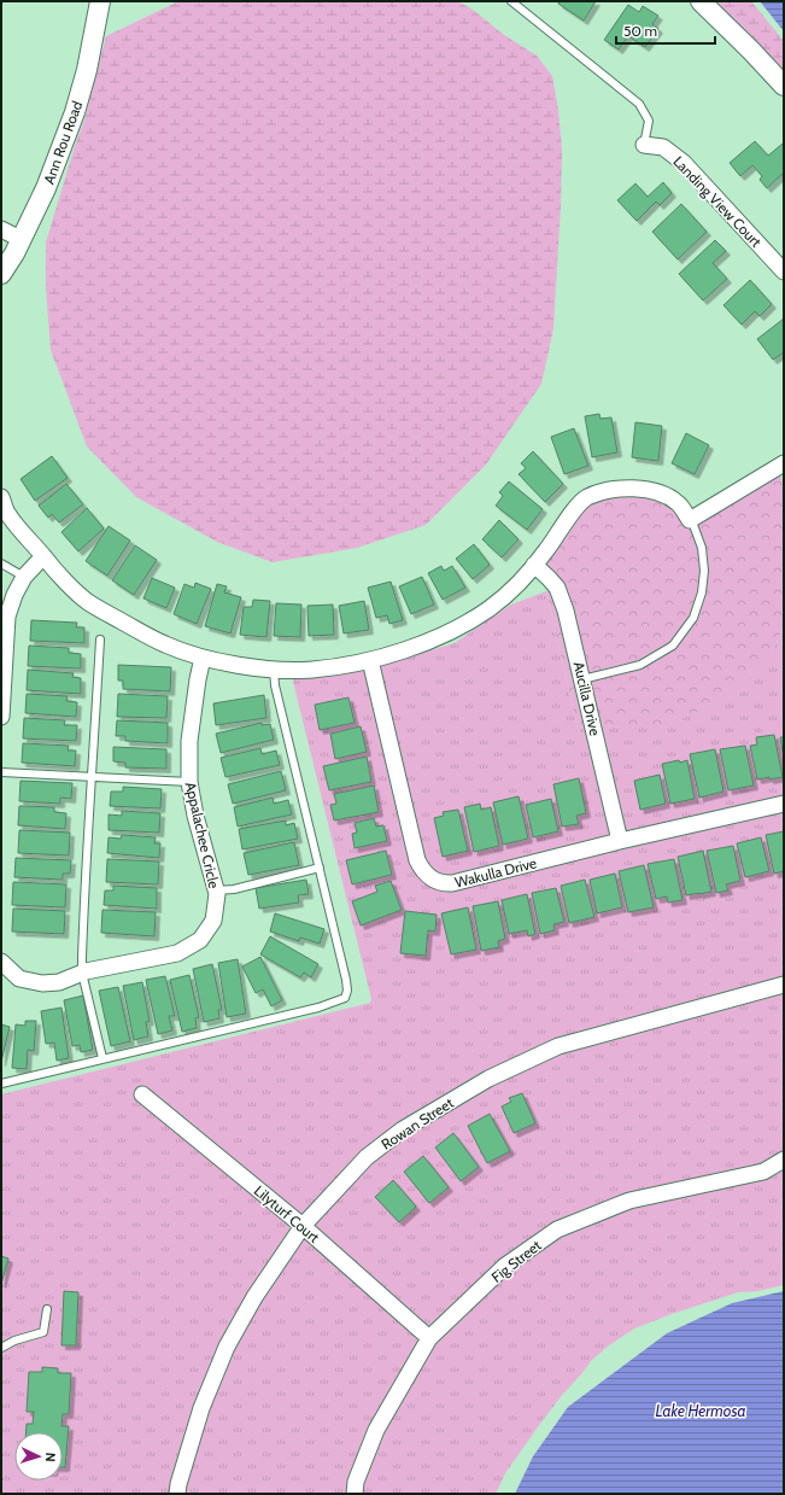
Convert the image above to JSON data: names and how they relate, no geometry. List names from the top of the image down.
{
  "streets": {
    "street": [
      "Ann Rou Road",
      "Landing View Court",
      "Aucilla Drive",
      "Appalachee Cricle",
      "Wakulla Drive",
      "Rowan Street",
      "Lilyturf Court",
      "Fig Street"
    ]
  },
  "crossings": [
    ["Aucilla Drive", "Wakulla Drive"],
    ["Rowan Street", "Lilyturf Court"],
    ["Lilyturf Court", "Fig Street"]
  ],
  "water": ["Lake Hermosa"],
  "scale_bar": "50 m",
  "north": "right"
}
